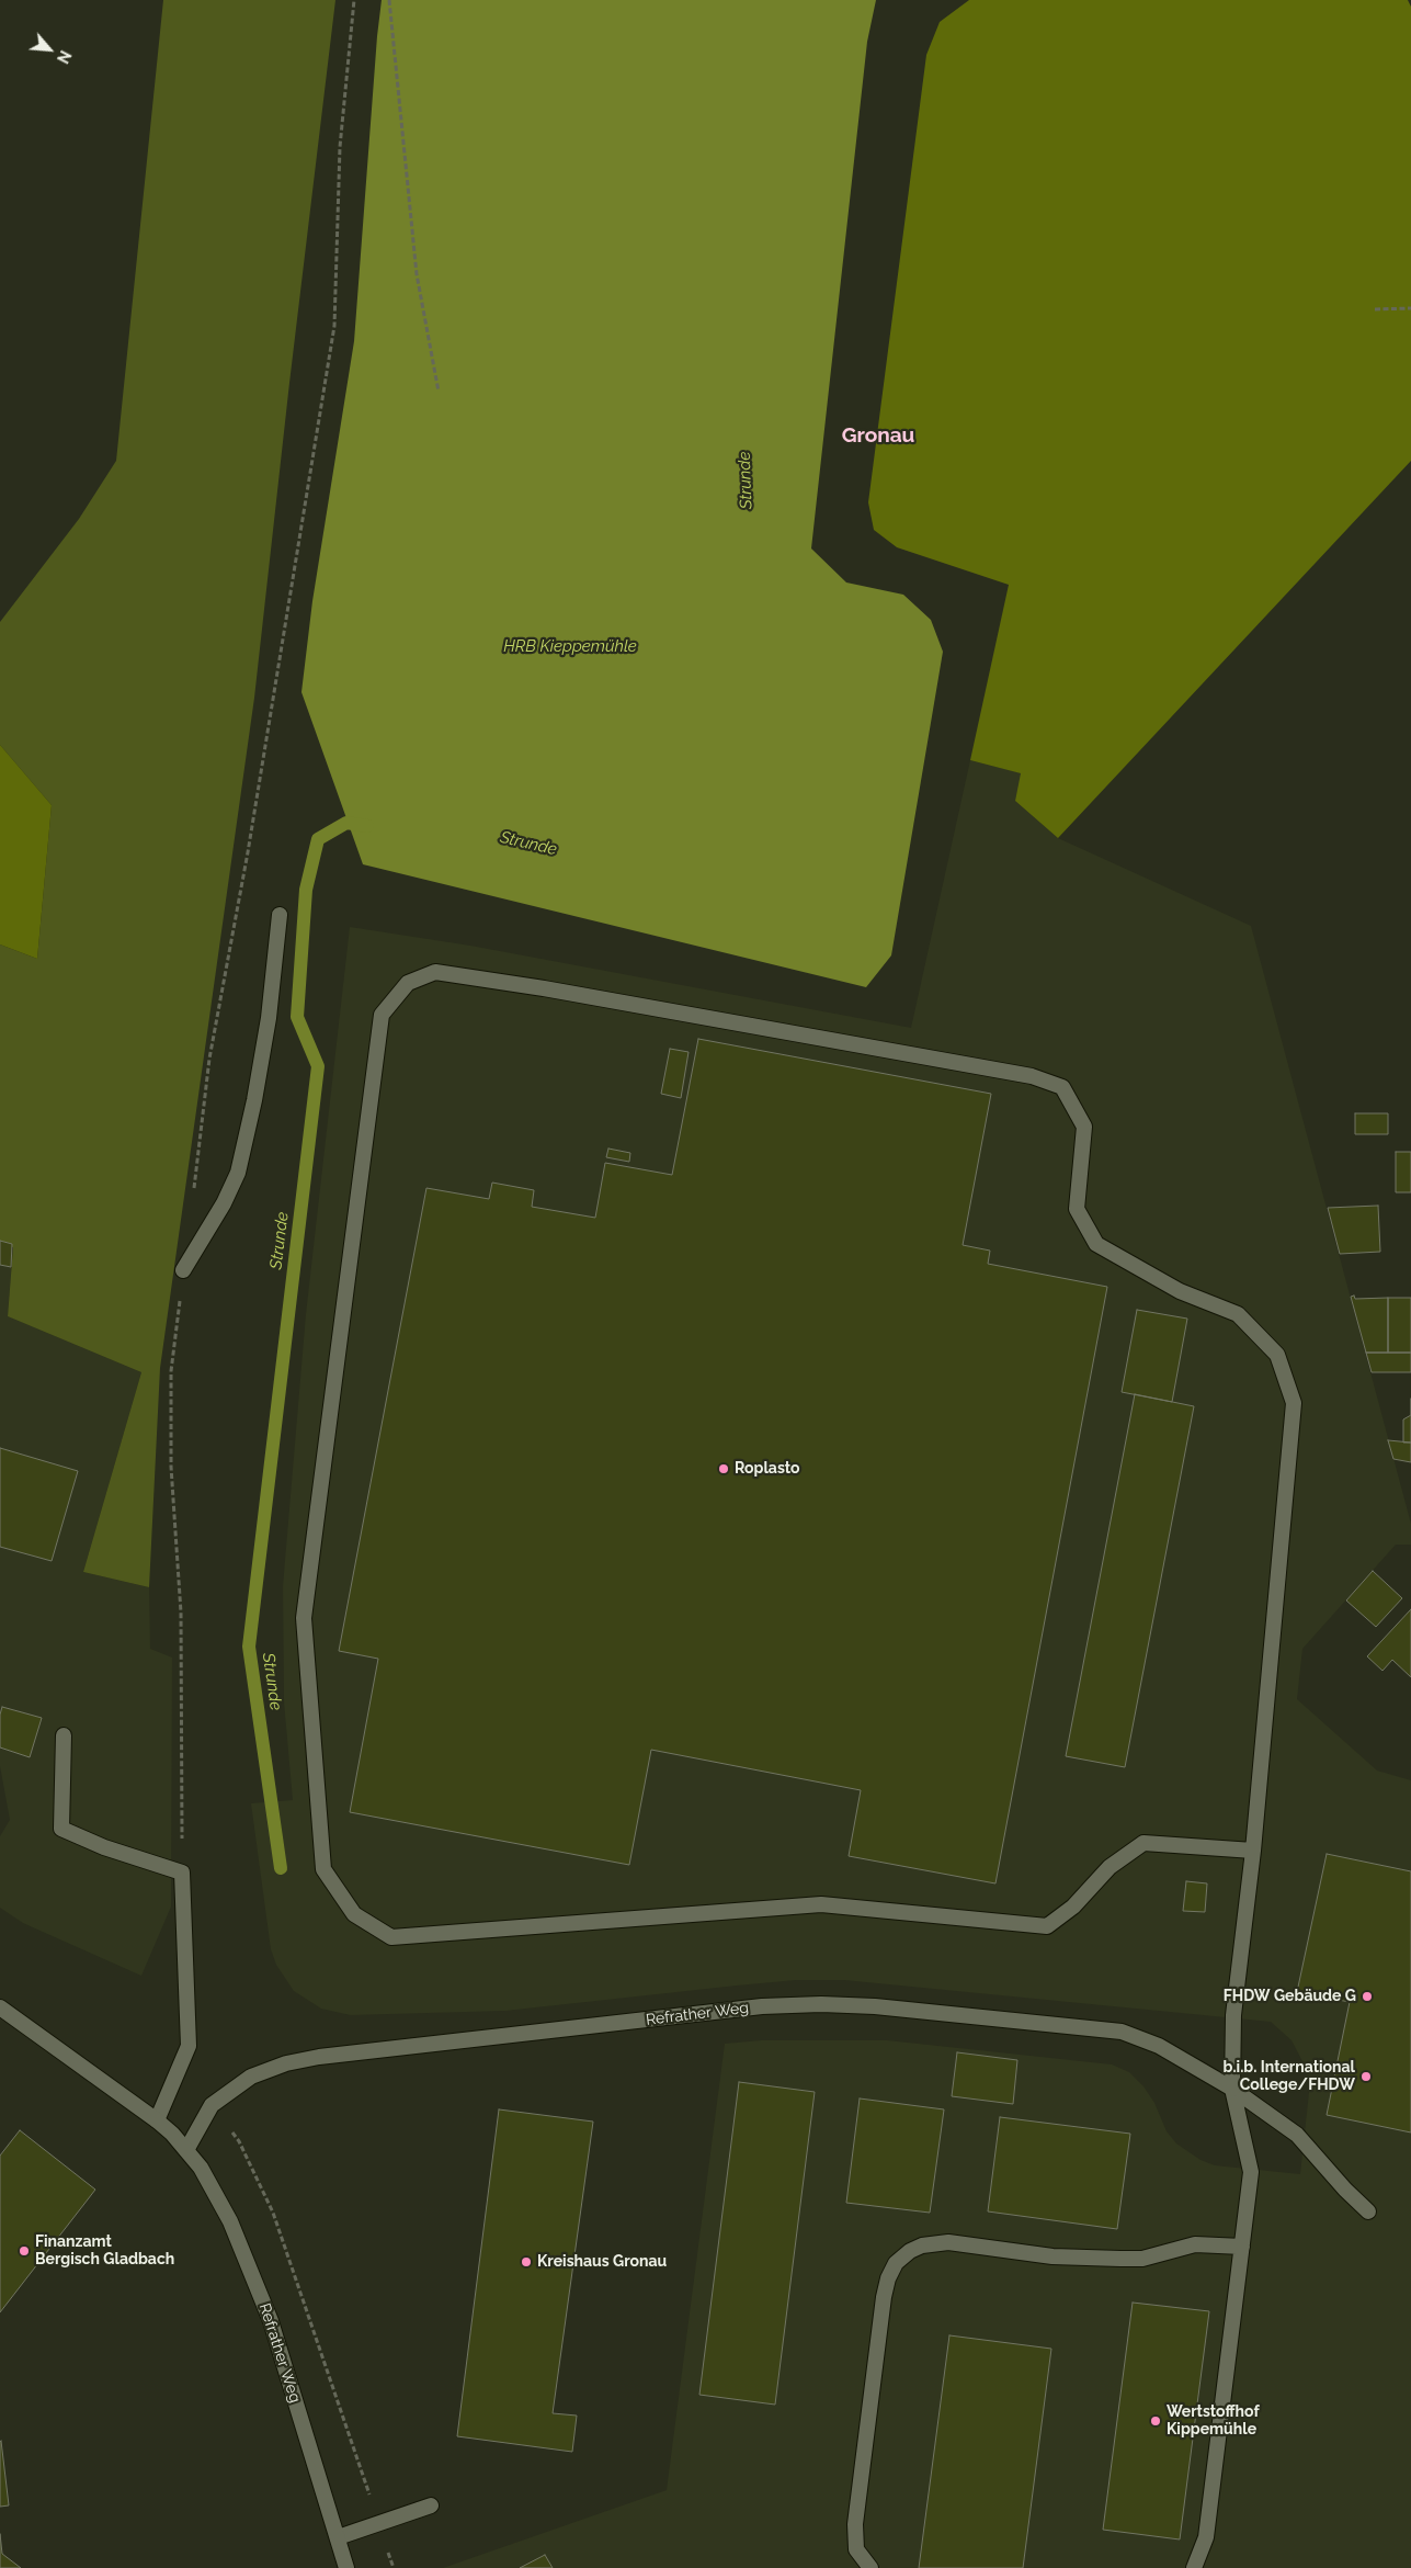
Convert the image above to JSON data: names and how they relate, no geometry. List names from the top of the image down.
{
  "streets": {
    "street": ["Refrather Weg"]
  },
  "districts": ["Gronau"],
  "water": ["Strunde", "HRB Kieppemühle"],
  "places": [
    "Roplasto",
    "FHDW Gebäude G",
    "b.i.b. International College/FHDW",
    "Finanzamt Bergisch Gladbach",
    "Kreishaus Gronau",
    "Wertstoffhof Kippemühle"
  ],
  "north": "bottom right"
}
